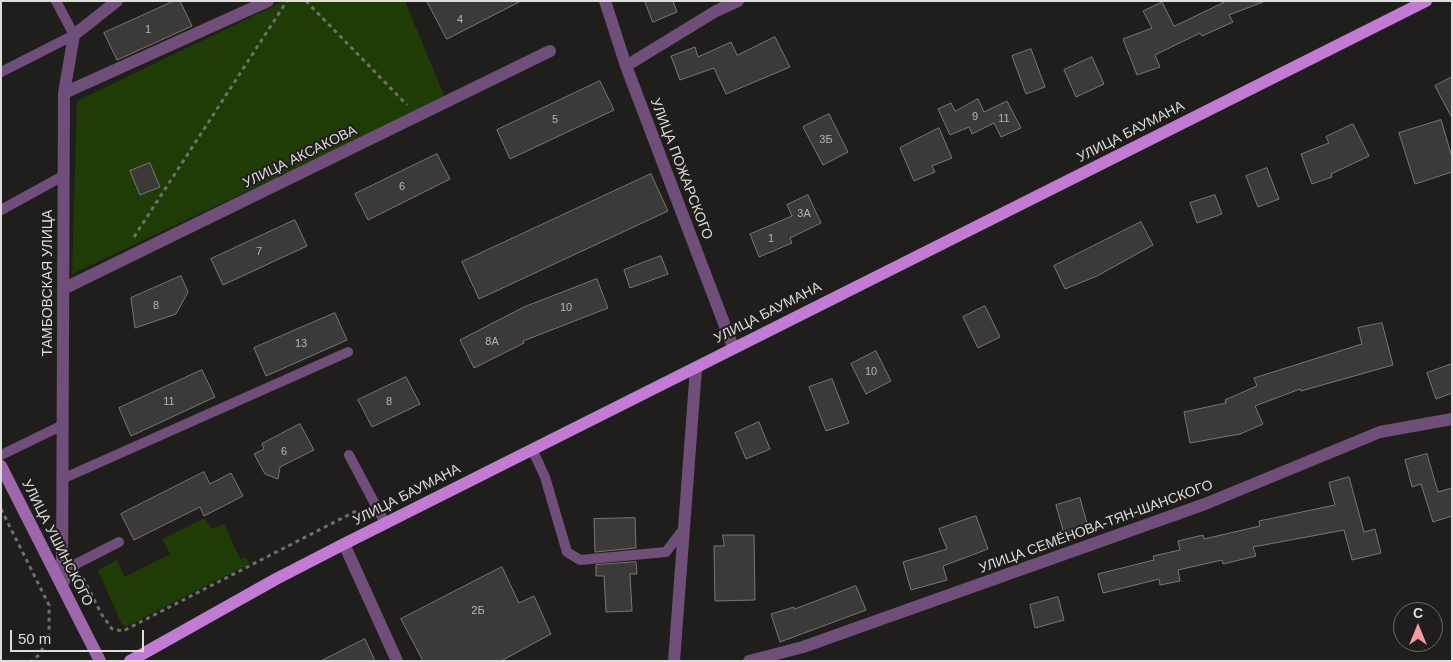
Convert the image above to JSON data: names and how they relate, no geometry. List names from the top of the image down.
{
  "streets": {
    "main road": ["УЛИЦА БАУМАНА"],
    "street": [
      "УЛИЦА АКСАКОВА",
      "УЛИЦА ПОЖАРСКОГО",
      "ТАМБОВСКАЯ УЛИЦА",
      "УЛИЦА СЕМЁНОВА-ТЯН-ШАНСКОГО",
      "УЛИЦА УШИНСКОГО"
    ]
  },
  "crossings": [
    ["УЛИЦА БАУМАНА", "УЛИЦА ПОЖАРСКОГО"],
    ["УЛИЦА АКСАКОВА", "ТАМБОВСКАЯ УЛИЦА"],
    ["ТАМБОВСКАЯ УЛИЦА", "УЛИЦА УШИНСКОГО"]
  ],
  "house_numbers": [
    "4",
    "1",
    "9",
    "11",
    "5",
    "3Б",
    "6",
    "3А",
    "1",
    "7",
    "8",
    "10",
    "8А",
    "13",
    "10",
    "11",
    "8",
    "6",
    "2Б"
  ],
  "scale_bar": "50 m",
  "north": "top"
}
